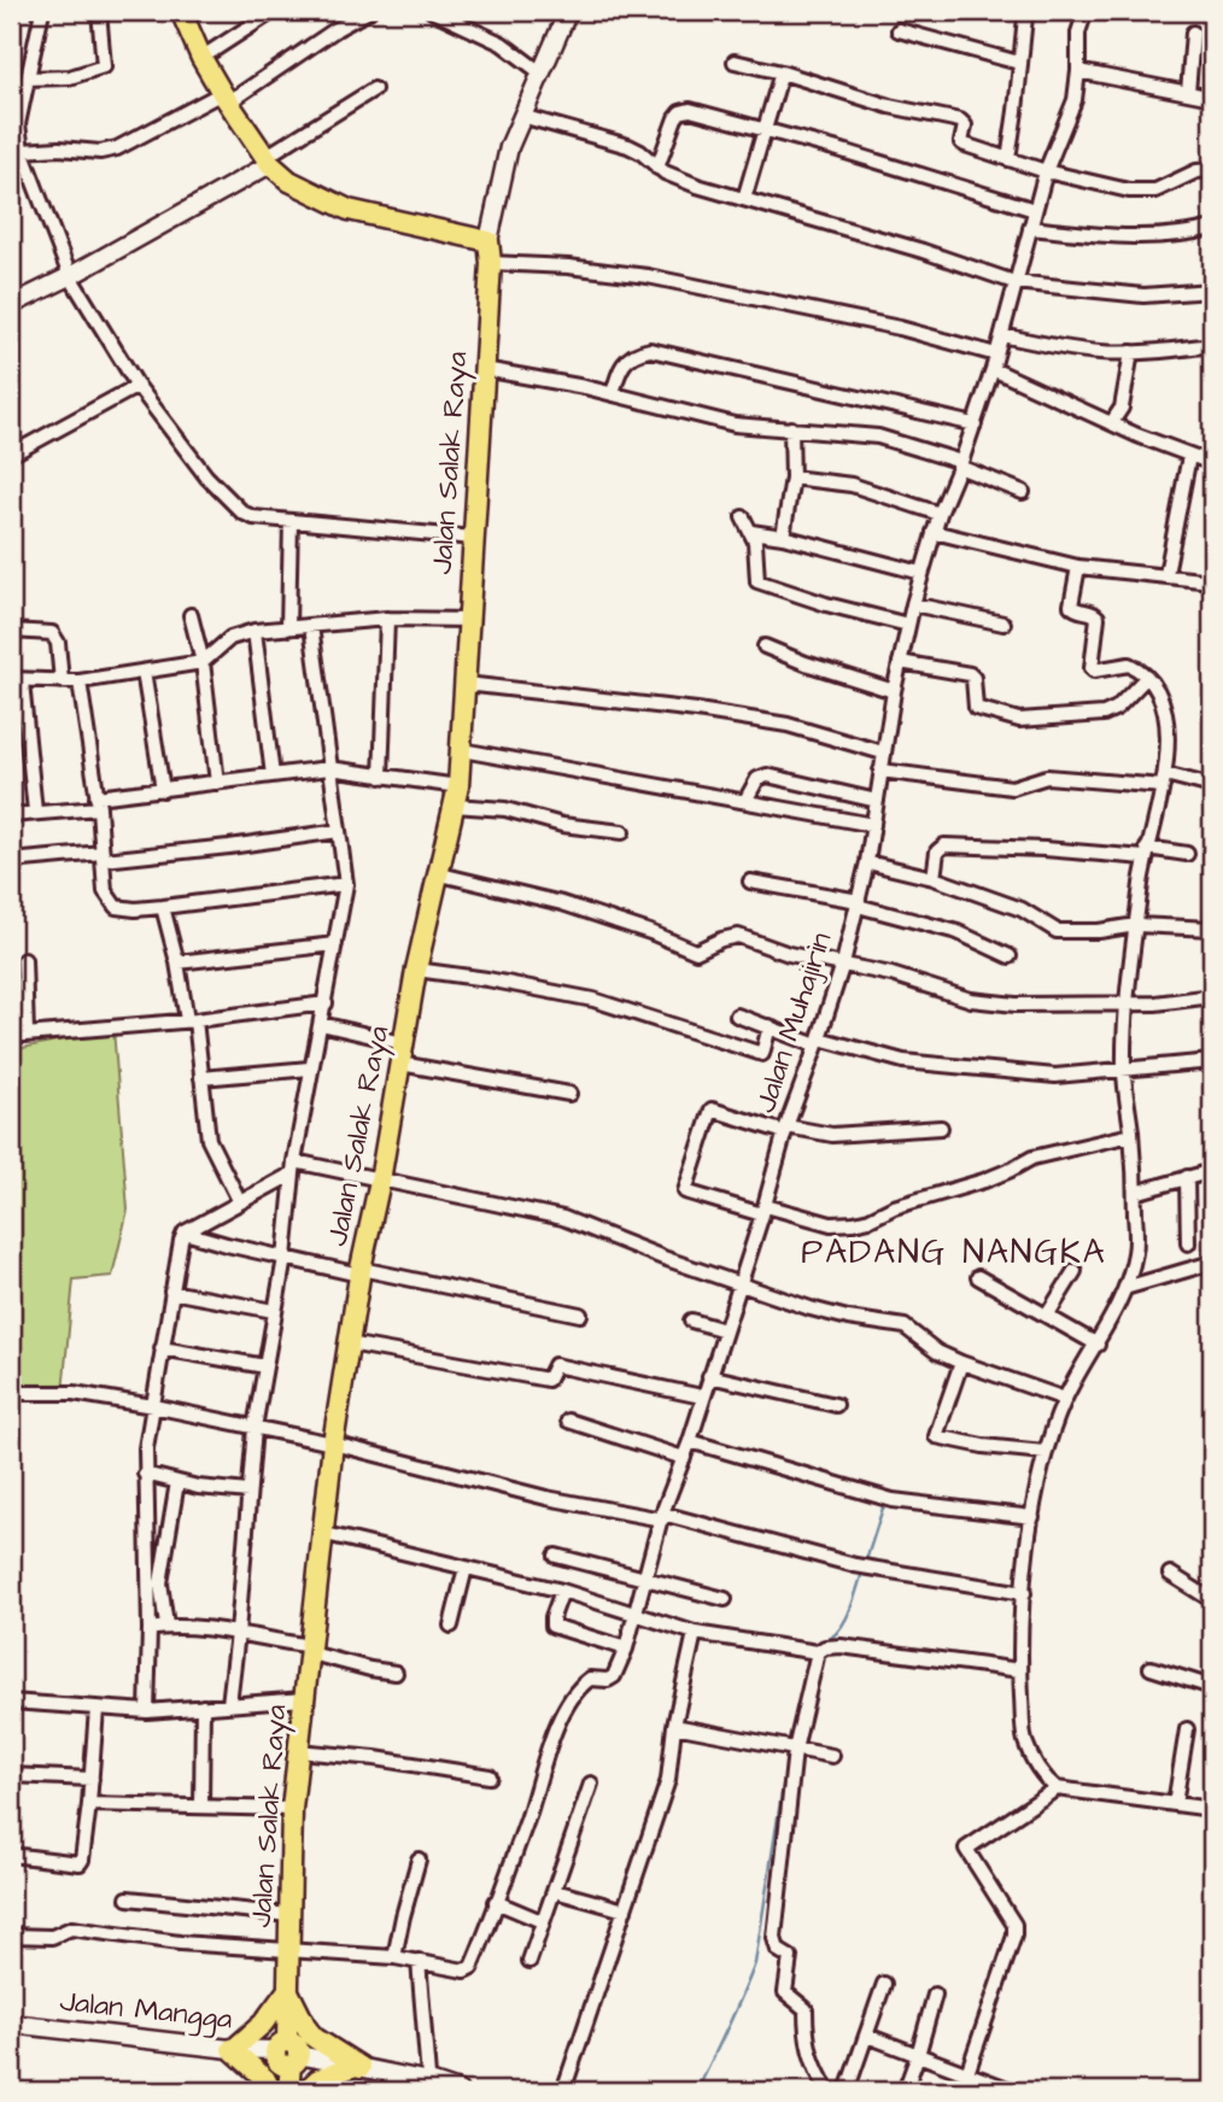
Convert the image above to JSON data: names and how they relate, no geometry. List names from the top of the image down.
{
  "streets": {
    "main road": ["Jalan Salak Raya"],
    "street": ["Jalan Muhajirin", "Jalan Mangga"]
  },
  "crossings": [
    ["Jalan Salak Raya", "Jalan Mangga"]
  ],
  "districts": ["PADANG NANGKA"]
}
